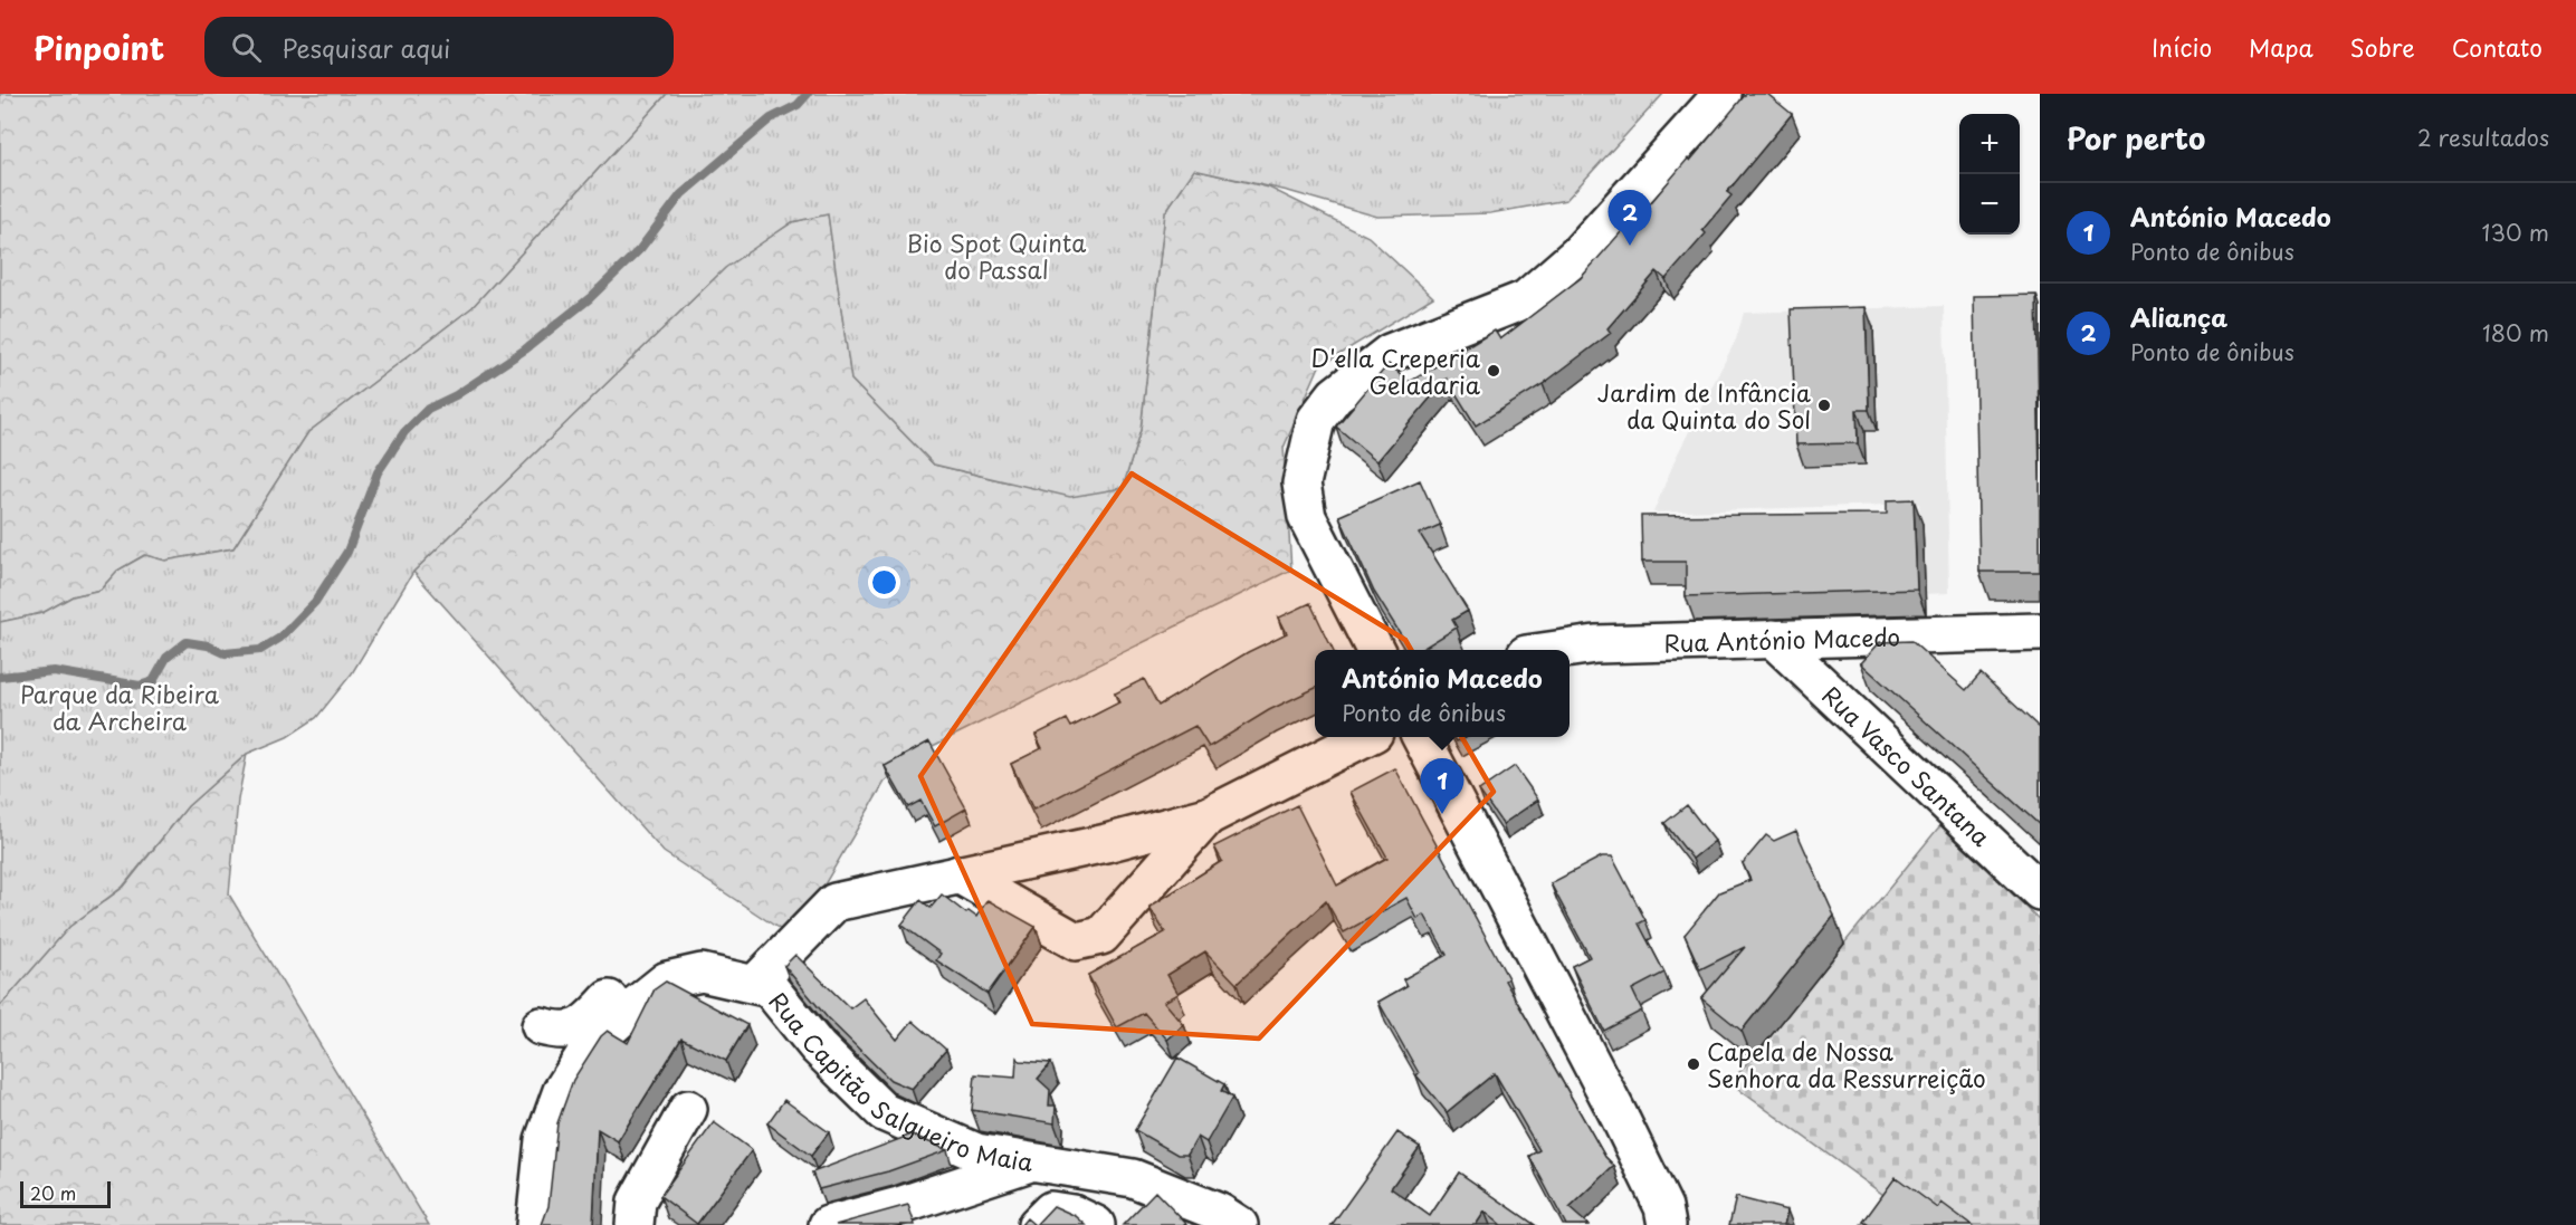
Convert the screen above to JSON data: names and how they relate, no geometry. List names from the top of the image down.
{
  "streets": {
    "street": ["Rua António Macedo", "Rua Vasco Santana", "Rua Capitão Salgueiro Maia"]
  },
  "crossings": [
    ["Rua António Macedo", "Rua Vasco Santana"]
  ],
  "parks": ["Bio Spot Quinta do Passal", "Parque da Ribeira da Archeira"],
  "places": ["D'ella Creperia Geladaria", "Jardim de Infância da Quinta do Sol", "Capela de Nossa Senhora da Ressurreição"],
  "scale_bar": "20 m",
  "page": {
    "header": "Pinpoint",
    "search": "Pesquisar aqui",
    "nav": [
      "Início",
      "Mapa",
      "Sobre",
      "Contato"
    ],
    "heading": ["Por perto", "2 resultados"],
    "map_buttons": ["+", "−"],
    "list": [
      {
        "mark": "1",
        "name": "António Macedo",
        "note": "Ponto de ônibus",
        "value": "130 m"
      },
      {
        "mark": "2",
        "name": "Aliança",
        "note": "Ponto de ônibus",
        "value": "180 m"
      }
    ],
    "pins": ["2", "1"],
    "popup": ["António Macedo", "Ponto de ônibus"],
    "scale": "20 m"
  }
}
